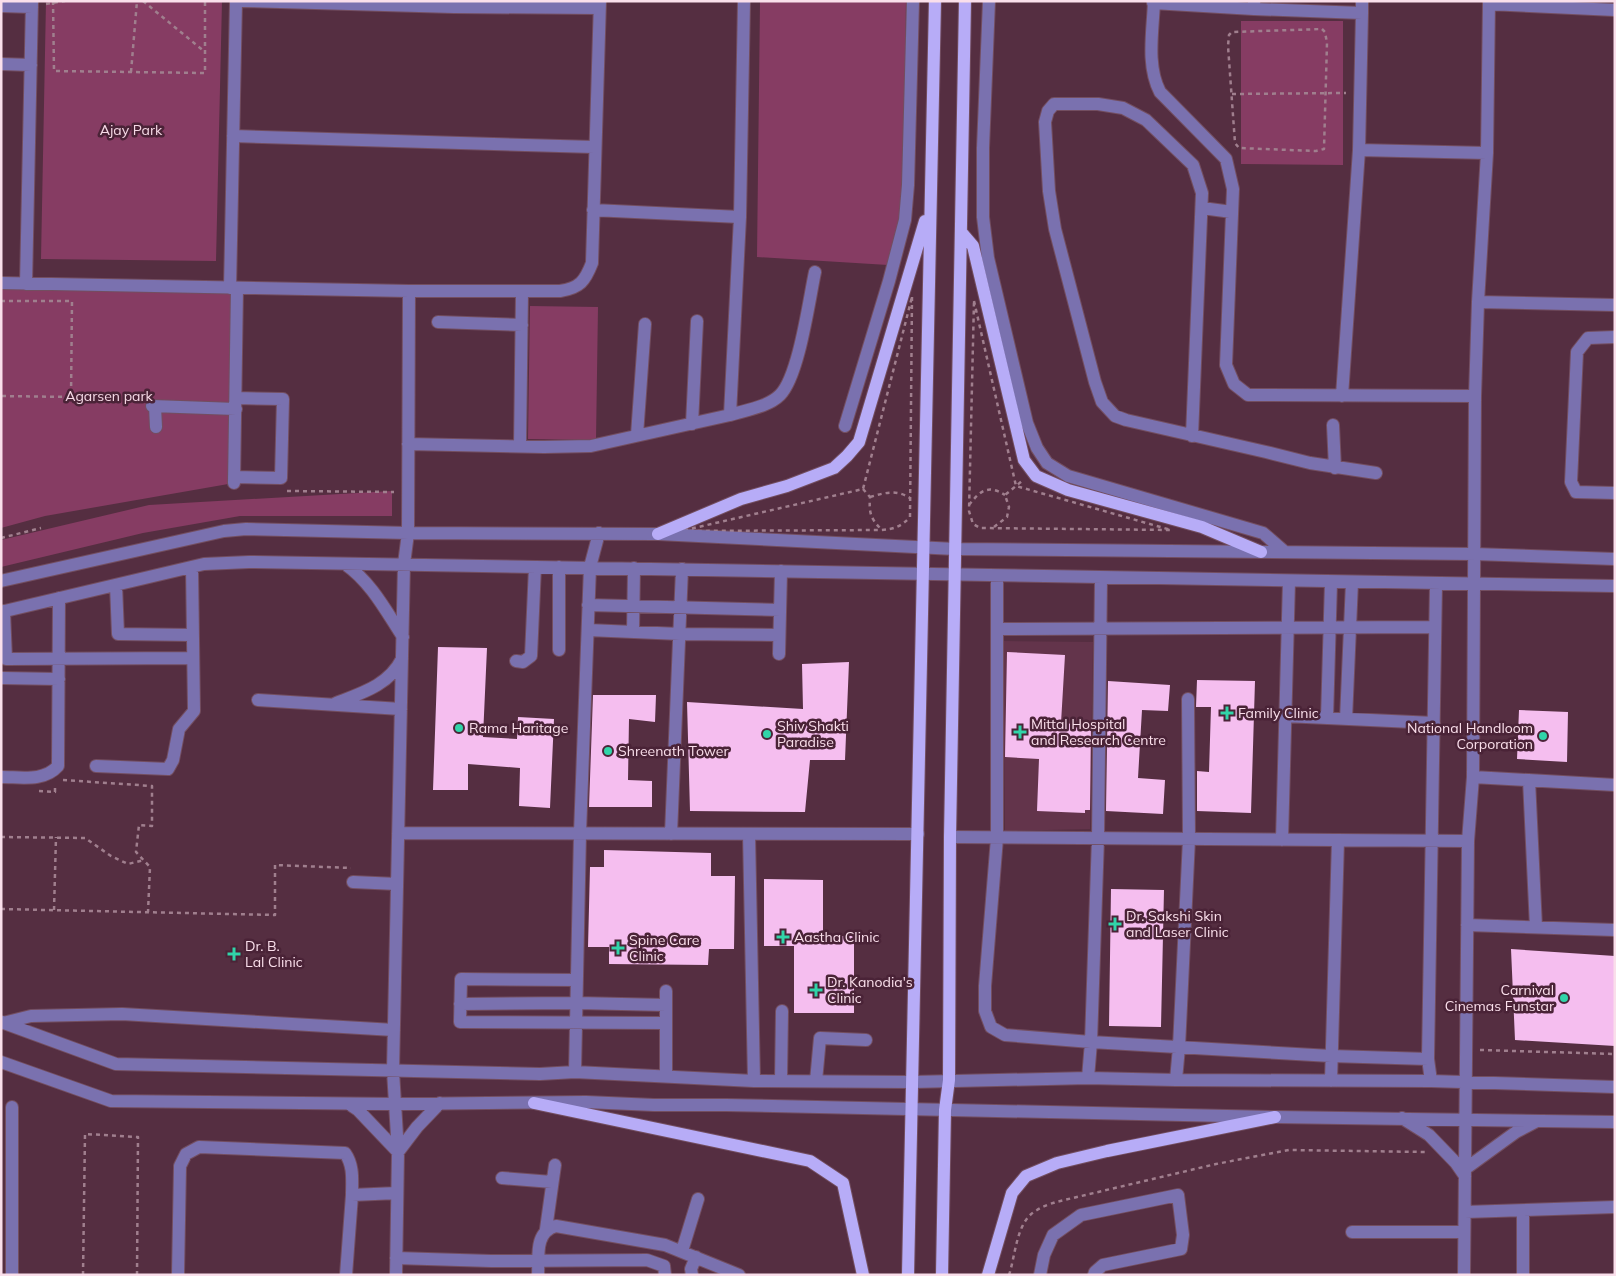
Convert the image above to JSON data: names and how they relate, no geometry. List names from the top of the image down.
{
  "parks": ["Ajay Park", "Agarsen park"],
  "places": {
    "health": [
      "Family Clinic",
      "Mittal Hospital and Research Centre",
      "Dr. Sakshi Skin and Laser Clinic",
      "Aastha Clinic",
      "Spine Care Clinic",
      "Dr. B. Lal Clinic",
      "Dr. Kanodia's Clinic"
    ],
    "other": [
      "Rama Haritage",
      "Shiv Shakti Paradise",
      "National Handloom Corporation",
      "Shreenath Tower",
      "Carnival Cinemas Funstar"
    ]
  }
}
